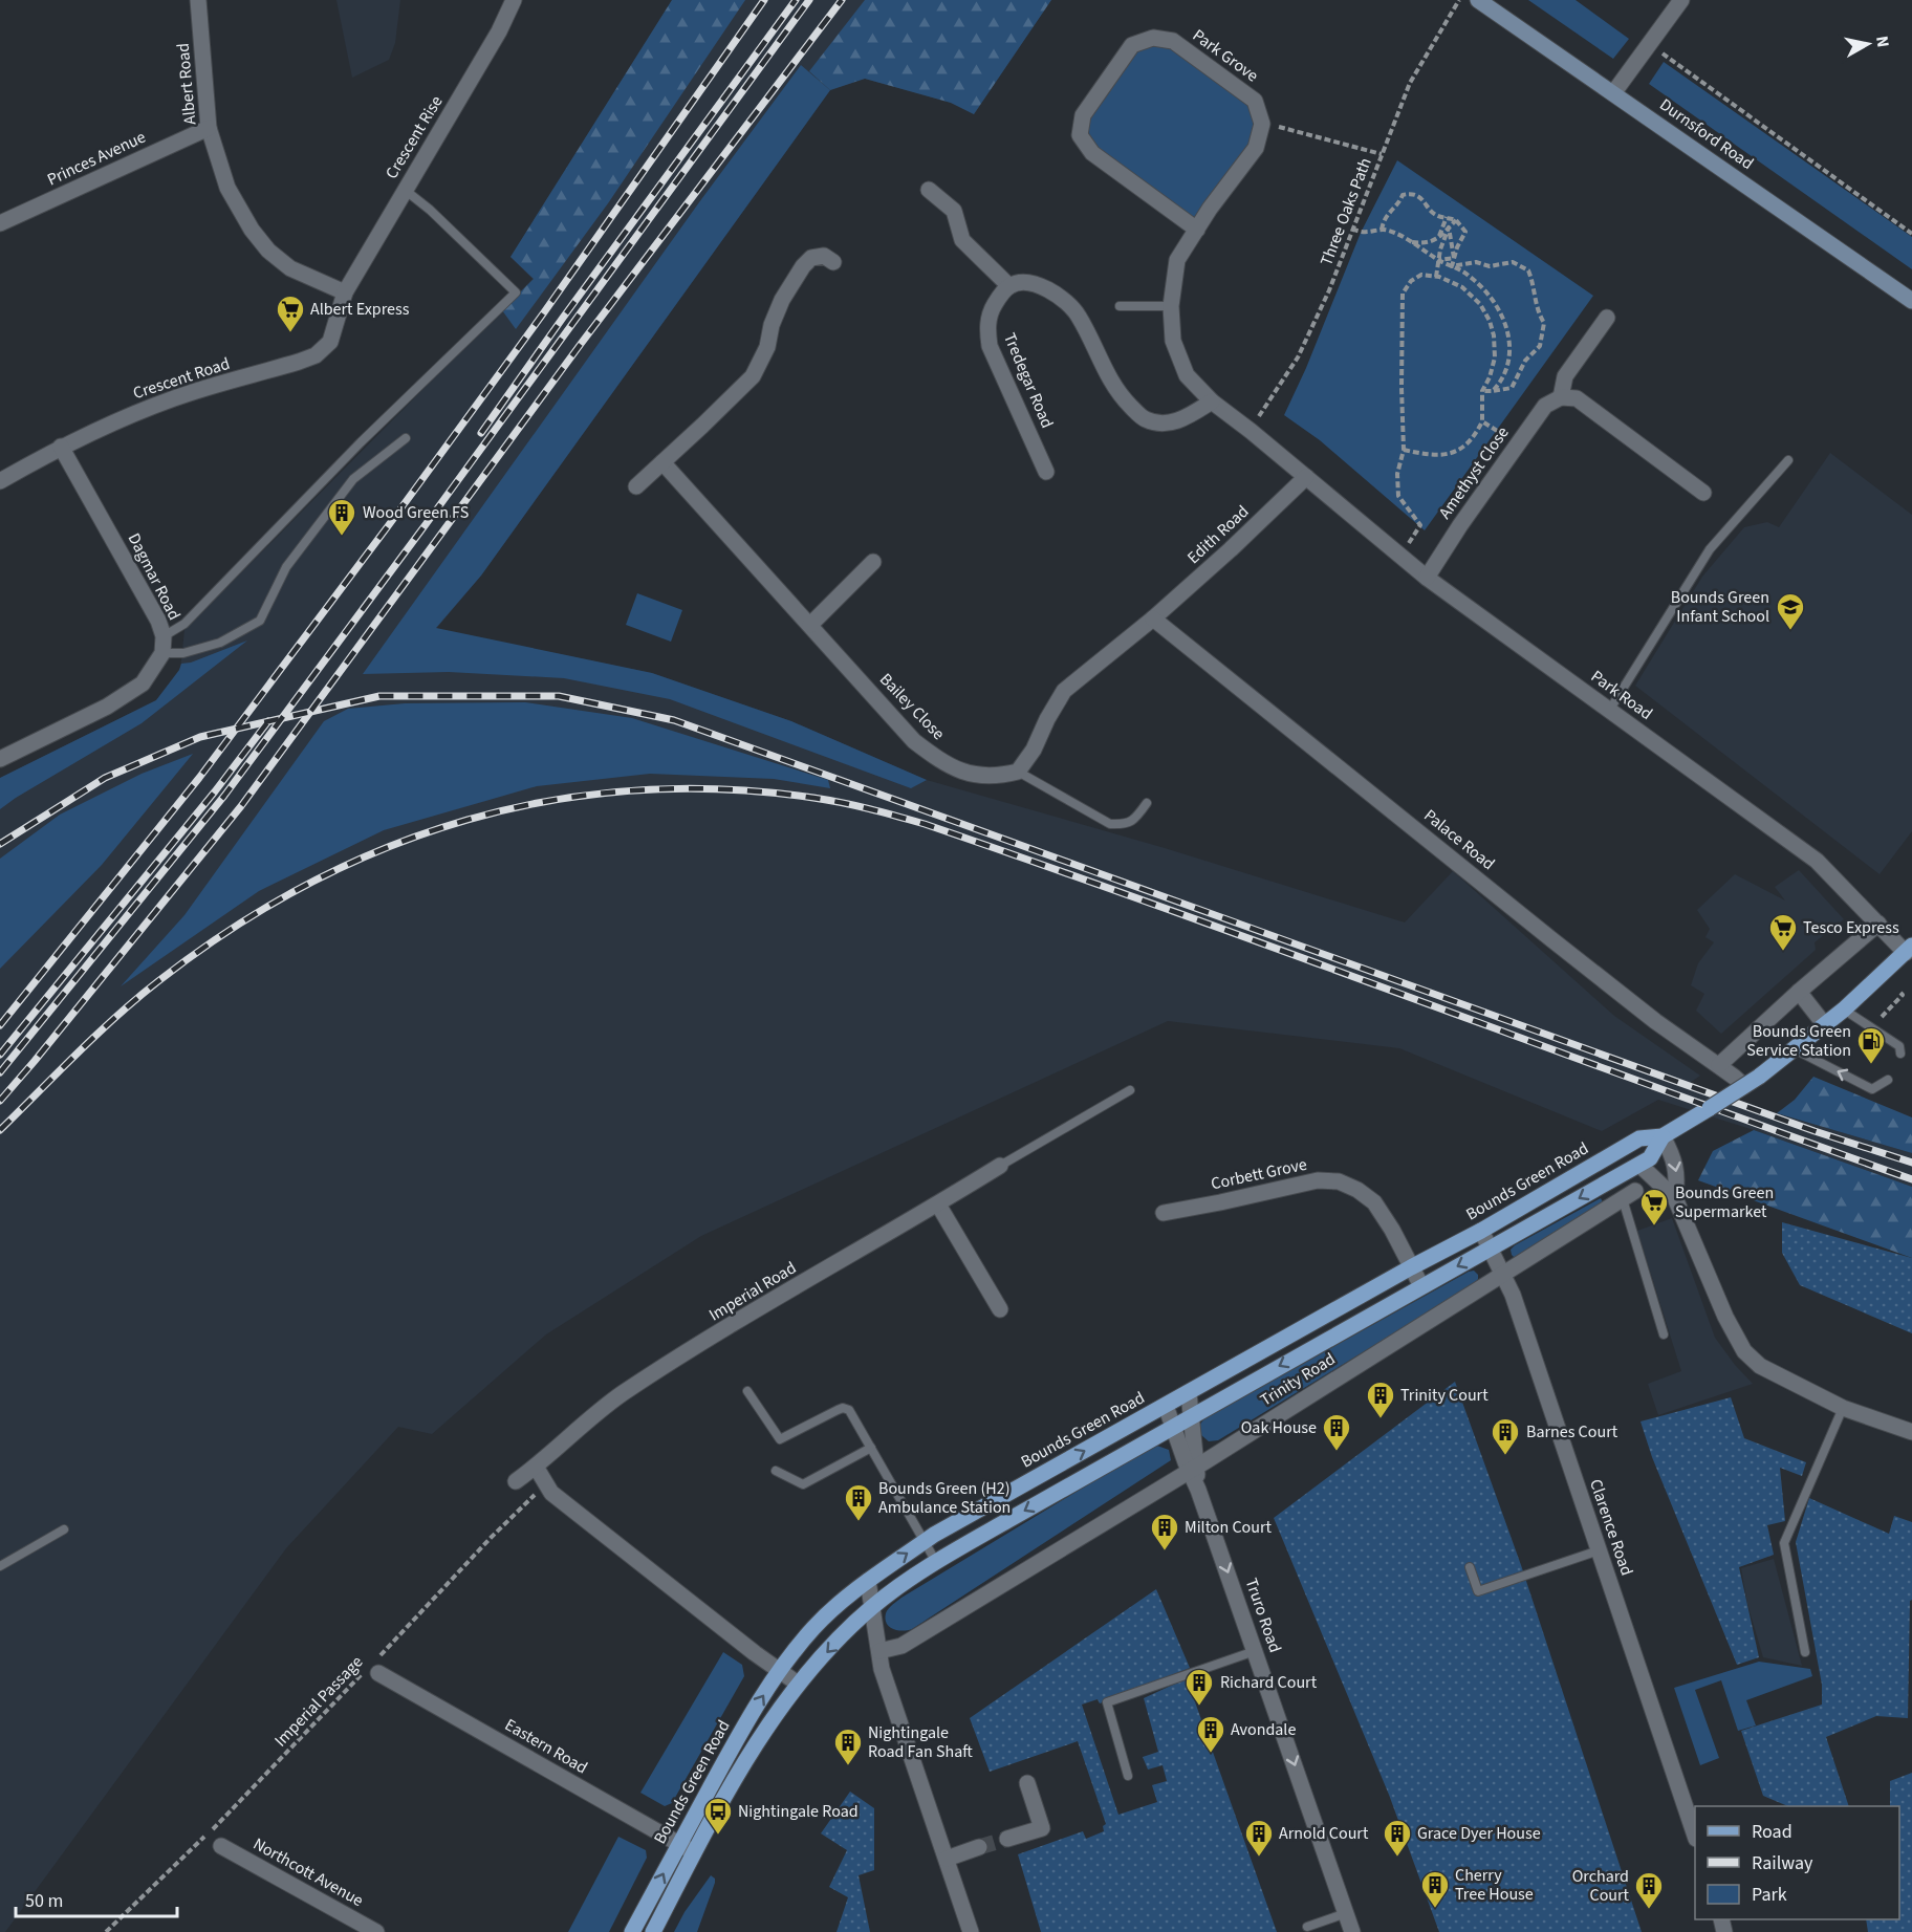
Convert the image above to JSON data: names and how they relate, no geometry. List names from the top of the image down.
{
  "streets": {
    "main road": ["Durnsford Road", "Bounds Green Road"],
    "street": [
      "Park Grove",
      "Albert Road",
      "Crescent Rise",
      "Princes Avenue",
      "Crescent Road",
      "Tredegar Road",
      "Amethyst Close",
      "Edith Road",
      "Dagmar Road",
      "Park Road",
      "Bailey Close",
      "Palace Road",
      "Corbett Grove",
      "Imperial Road",
      "Trinity Road",
      "Clarence Road",
      "Truro Road",
      "Eastern Road",
      "Northcott Avenue"
    ],
    "path": ["Three Oaks Path", "Imperial Passage"]
  },
  "crossings": [
    ["Albert Road", "Crescent Rise"],
    ["Albert Road", "Princes Avenue"],
    ["Albert Road", "Crescent Road"],
    ["Crescent Rise", "Crescent Road"],
    ["Crescent Road", "Dagmar Road"],
    ["Amethyst Close", "Park Road"],
    ["Edith Road", "Park Road"],
    ["Edith Road", "Palace Road"],
    ["Park Road", "Bounds Green Road"],
    ["Palace Road", "Bounds Green Road"],
    ["Corbett Grove", "Bounds Green Road"],
    ["Bounds Green Road", "Clarence Road"],
    ["Bounds Green Road", "Truro Road"],
    ["Bounds Green Road", "Eastern Road"],
    ["Trinity Road", "Clarence Road"],
    ["Trinity Road", "Truro Road"],
    ["Imperial Passage", "Eastern Road"]
  ],
  "one_way": ["Truro Road"],
  "places": {
    "supermarket": ["Albert Express", "Tesco Express", "Bounds Green Supermarket"],
    "building": [
      "Wood Green FS",
      "Trinity Court",
      "Oak House",
      "Barnes Court",
      "Bounds Green (H2) Ambulance Station",
      "Milton Court",
      "Richard Court",
      "Avondale",
      "Nightingale Road Fan Shaft",
      "Arnold Court",
      "Grace Dyer House",
      "Cherry Tree House",
      "Orchard Court"
    ],
    "school or university": ["Bounds Green Infant School"],
    "fuel station": ["Bounds Green Service Station"],
    "bus stop": ["Nightingale Road"]
  },
  "legend": ["Road", "Railway", "Park"],
  "scale_bar": "50 m",
  "north": "right"
}
